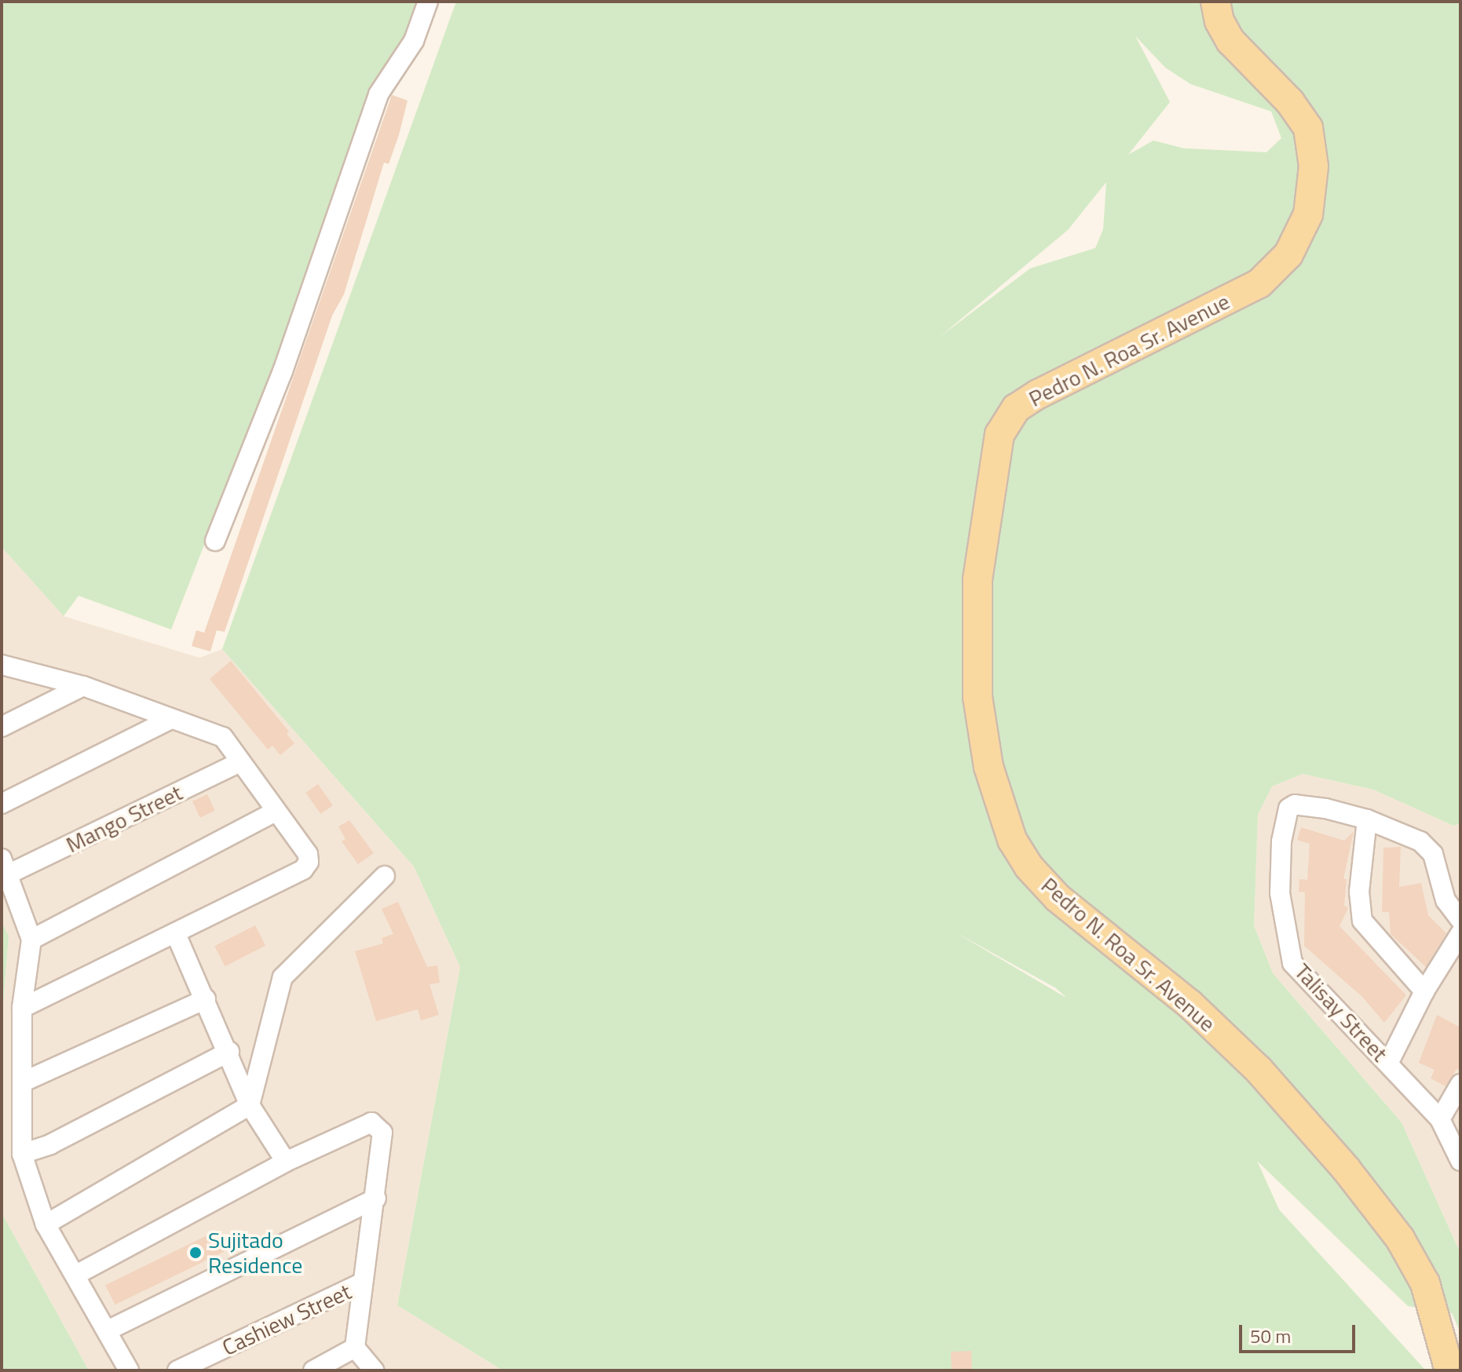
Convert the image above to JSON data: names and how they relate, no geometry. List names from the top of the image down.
{
  "streets": {
    "main road": ["Pedro N. Roa Sr. Avenue"],
    "street": ["Mango Street", "Talisay Street", "Cashiew Street"]
  },
  "places": ["Sujitado Residence"],
  "scale_bar": "50 m"
}
